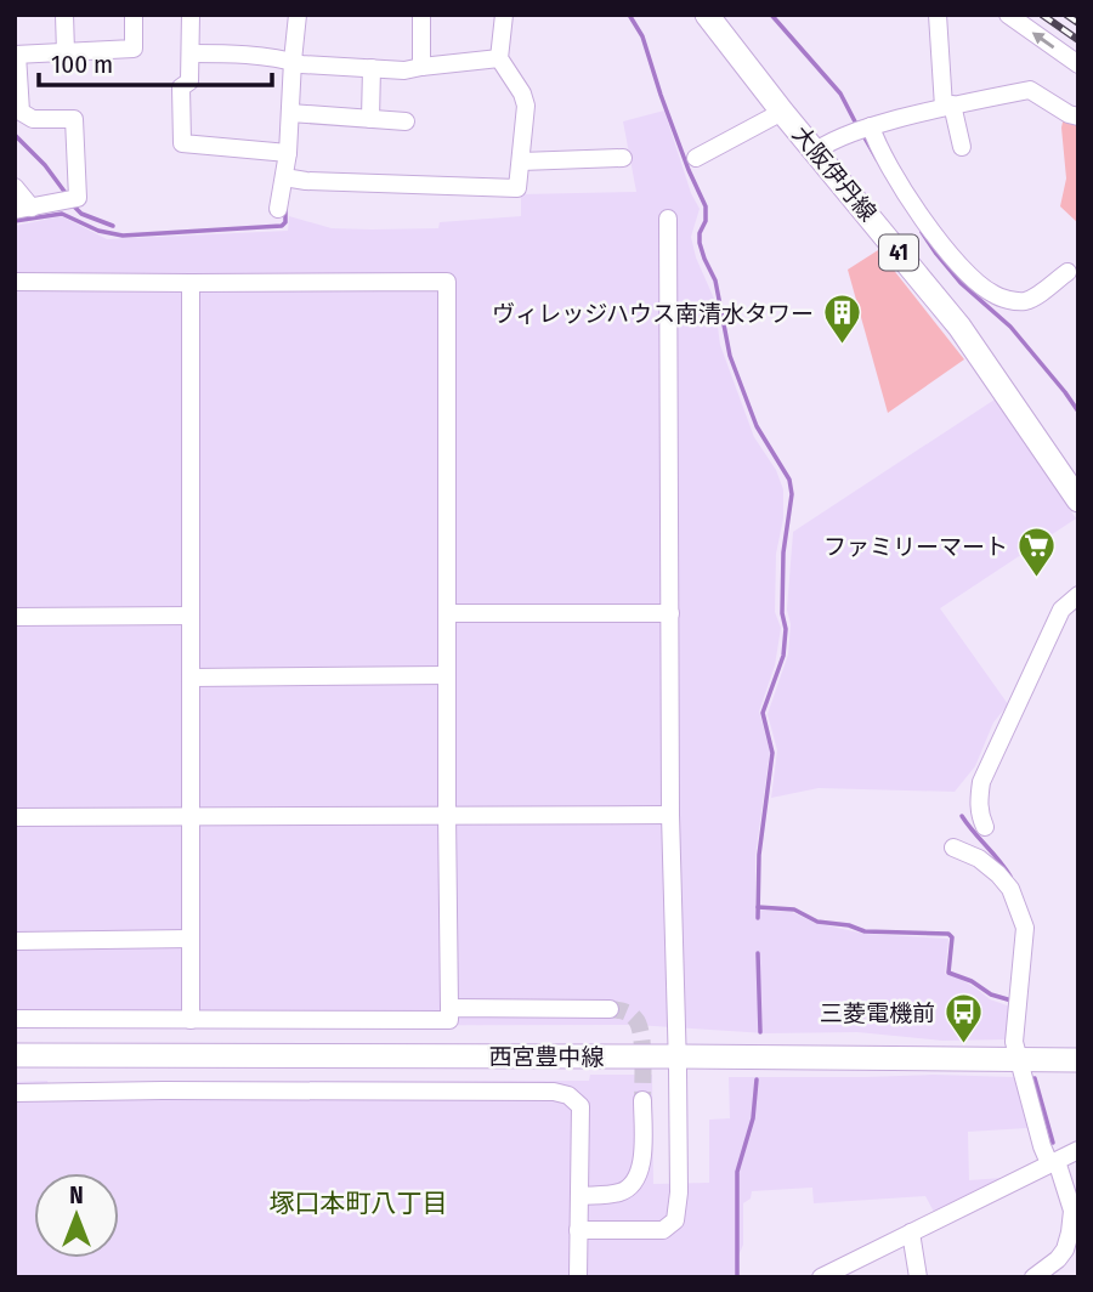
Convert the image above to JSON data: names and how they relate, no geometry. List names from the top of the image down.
{
  "streets": {
    "main road": ["大阪伊丹線", "41", "西宮豊中線"]
  },
  "districts": ["塚口本町八丁目"],
  "places": {
    "building": ["ヴィレッジハウス南清水タワー"],
    "supermarket": ["ファミリーマート"],
    "bus stop": ["三菱電機前"]
  },
  "scale_bar": "100 m",
  "north": "top"
}
